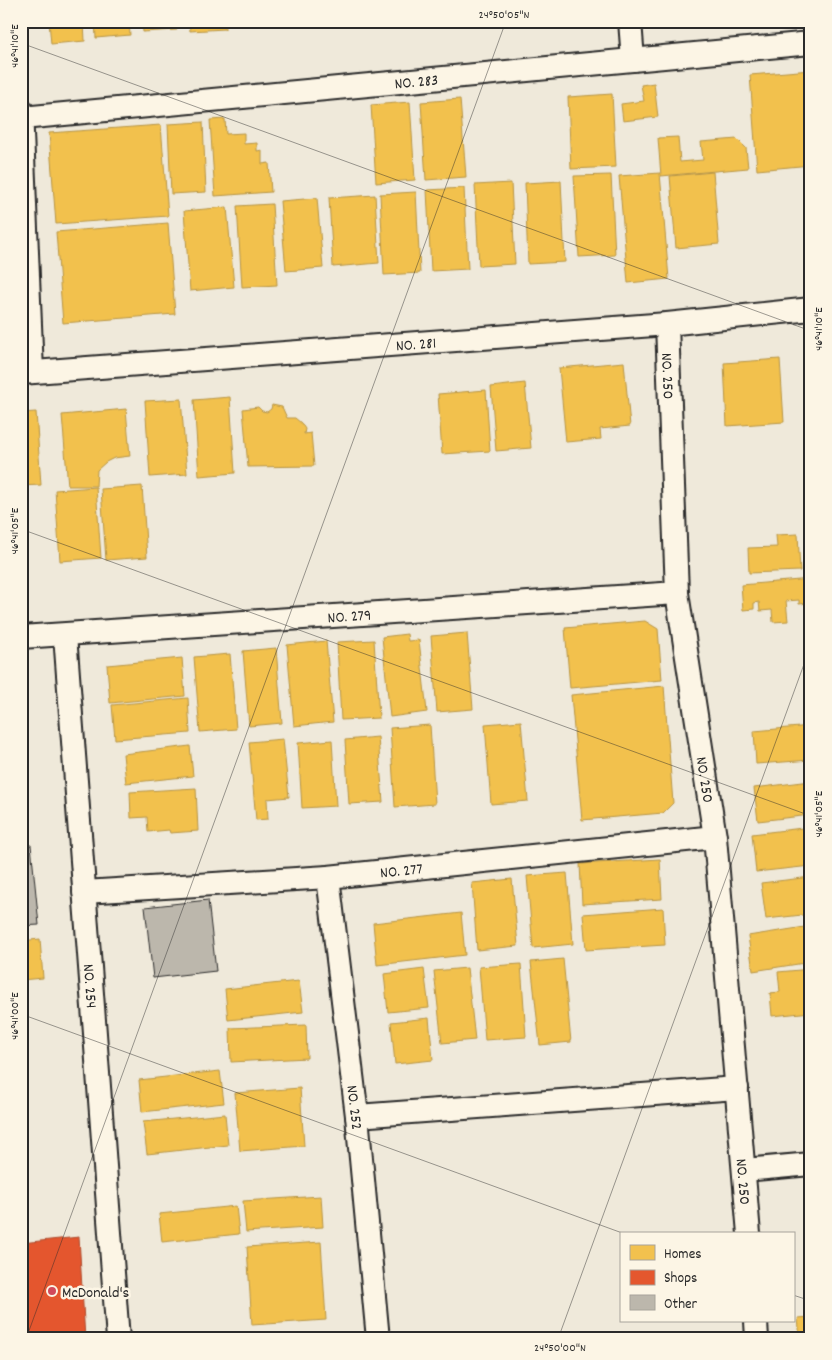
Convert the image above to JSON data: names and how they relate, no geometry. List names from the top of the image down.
{
  "streets": {
    "street": [
      "NO. 283",
      "NO. 281",
      "NO. 250",
      "NO. 279",
      "NO. 277",
      "NO. 254",
      "NO. 252"
    ]
  },
  "crossings": [
    ["NO. 281", "NO. 250"],
    ["NO. 250", "NO. 279"],
    ["NO. 250", "NO. 277"],
    ["NO. 279", "NO. 254"],
    ["NO. 277", "NO. 254"],
    ["NO. 277", "NO. 252"]
  ],
  "places": ["McDonald's"],
  "legend": ["Homes", "Shops", "Other"],
  "coordinates": [
    "24°50'05\"N",
    "46°41'10\"E",
    "46°41'05\"E",
    "46°41'00\"E",
    "24°50'00\"N"
  ]
}
